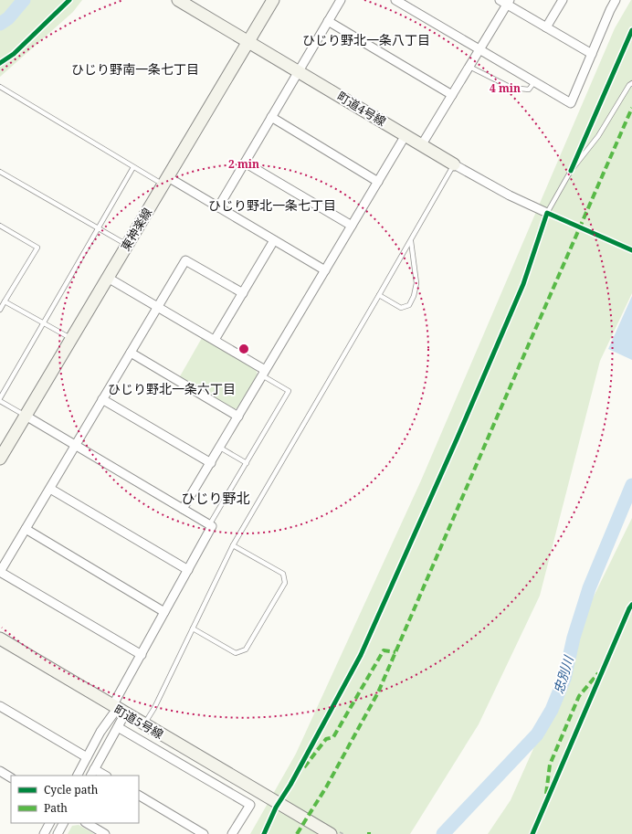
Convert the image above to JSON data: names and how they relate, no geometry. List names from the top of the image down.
{
  "streets": {
    "street": ["町道4号線", "東神楽線", "町道5号線"]
  },
  "crossings": [
    ["町道4号線", "東神楽線"]
  ],
  "districts": [
    "ひじり野北一条八丁目",
    "ひじり野南一条七丁目",
    "ひじり野北一条七丁目",
    "ひじり野北一条六丁目",
    "ひじり野北"
  ],
  "water": ["忠別川"],
  "legend": ["Cycle path", "Path"],
  "rings": ["4 min", "2 min"]
}
